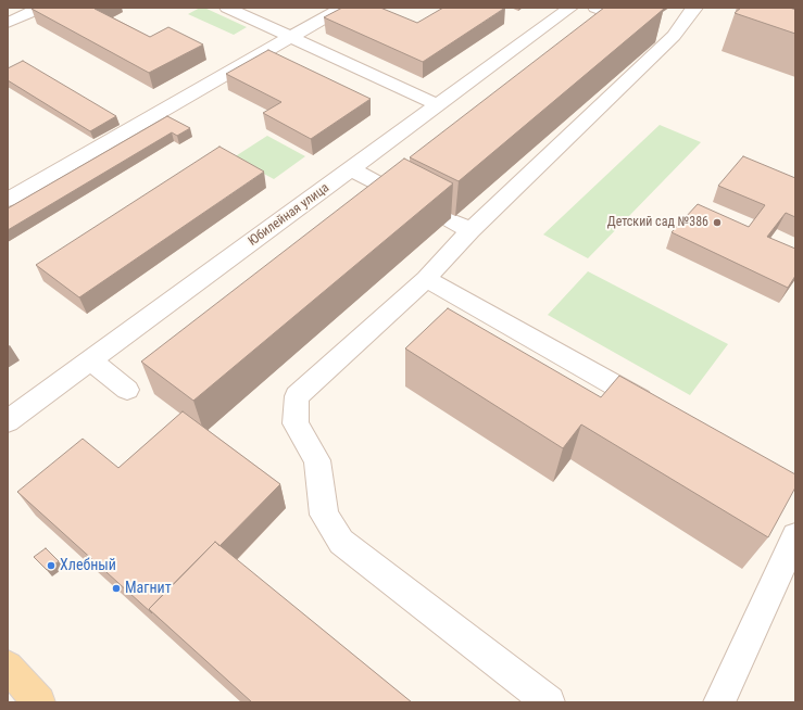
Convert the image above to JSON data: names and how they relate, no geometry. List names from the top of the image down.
{
  "streets": {
    "street": ["Юбилейная улица"]
  },
  "places": ["Детский сад №386", "Хлебный", "Магнит"]
}
